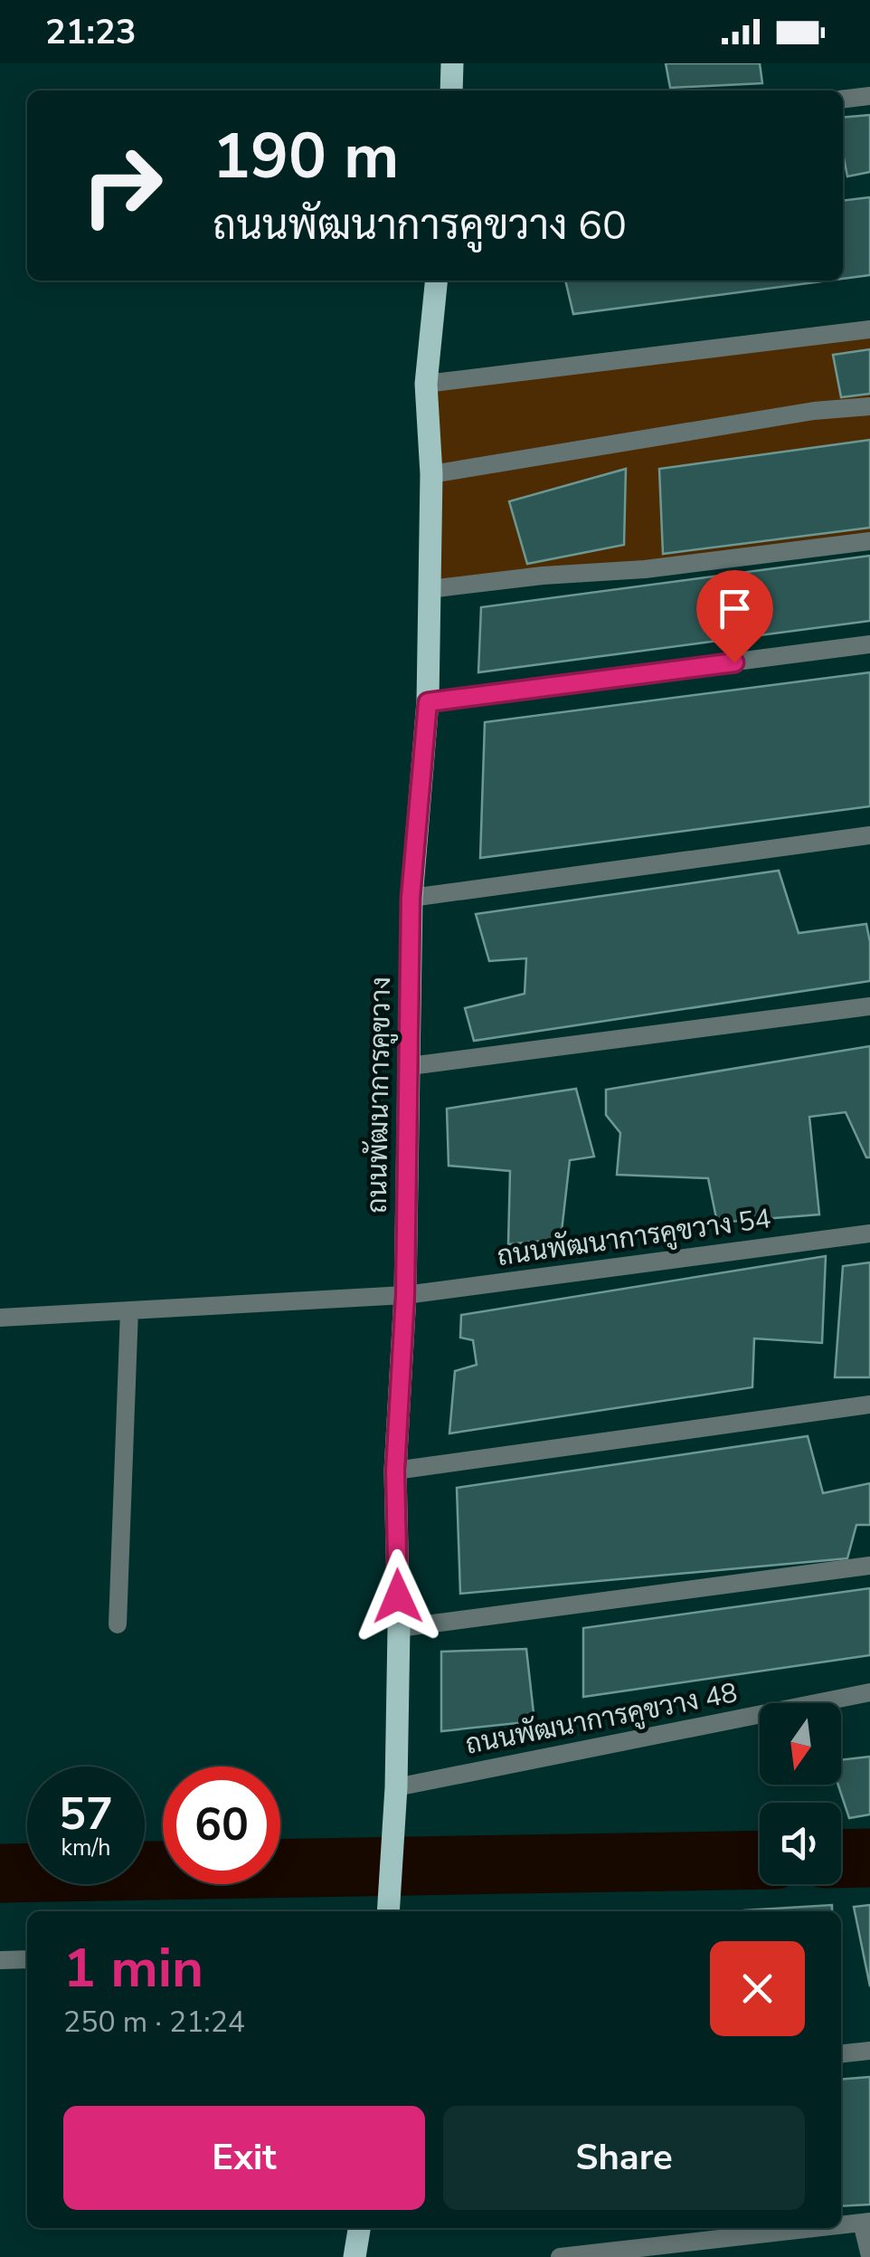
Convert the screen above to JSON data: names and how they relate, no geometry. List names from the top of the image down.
{
  "streets": {
    "main road": ["ถนนพัฒนาการคูขวาง"],
    "street": ["ถนนพัฒนาการคูขวาง 54", "ถนนพัฒนาการคูขวาง 48"]
  },
  "crossings": [
    ["ถนนพัฒนาการคูขวาง", "ถนนพัฒนาการคูขวาง 54"],
    ["ถนนพัฒนาการคูขวาง", "ถนนพัฒนาการคูขวาง 48"]
  ],
  "north": "bottom",
  "page": {
    "status": "21:23",
    "turn": ["190 m", "ถนนพัฒนาการคูขวาง 60"],
    "speed": "57 km/h",
    "limit": "60",
    "heading": ["1 min", "250 m · 21:24"],
    "buttons": ["Exit", "Share"]
  }
}
